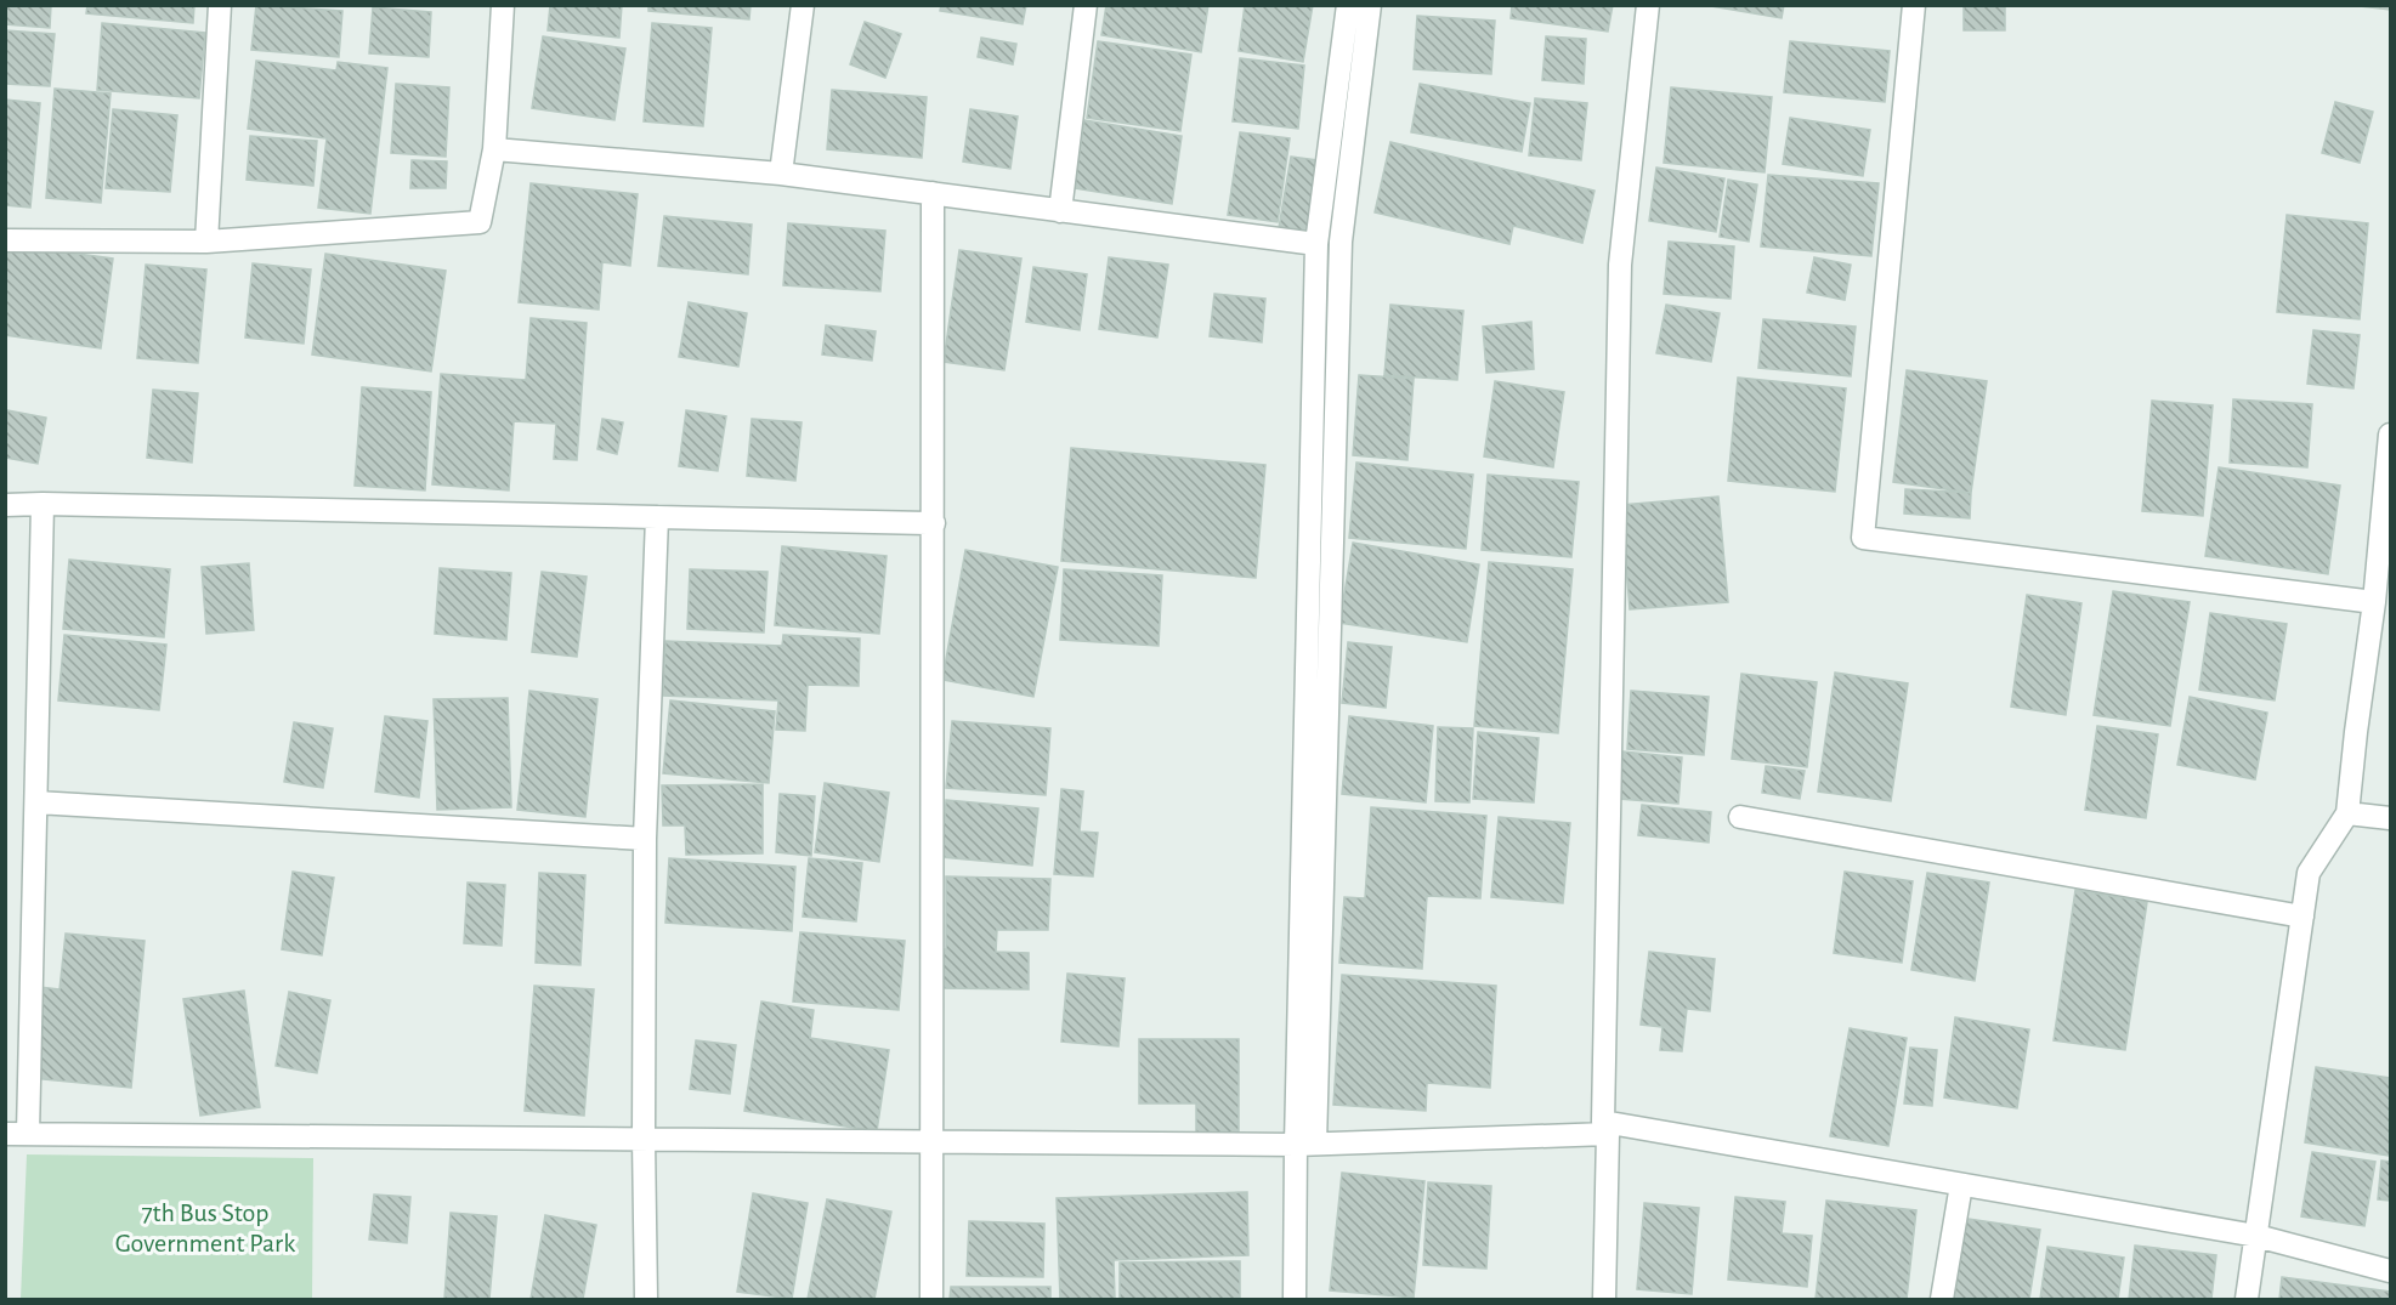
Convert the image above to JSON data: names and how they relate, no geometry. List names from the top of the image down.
{
  "parks": ["7th Bus Stop Government Park"]
}
